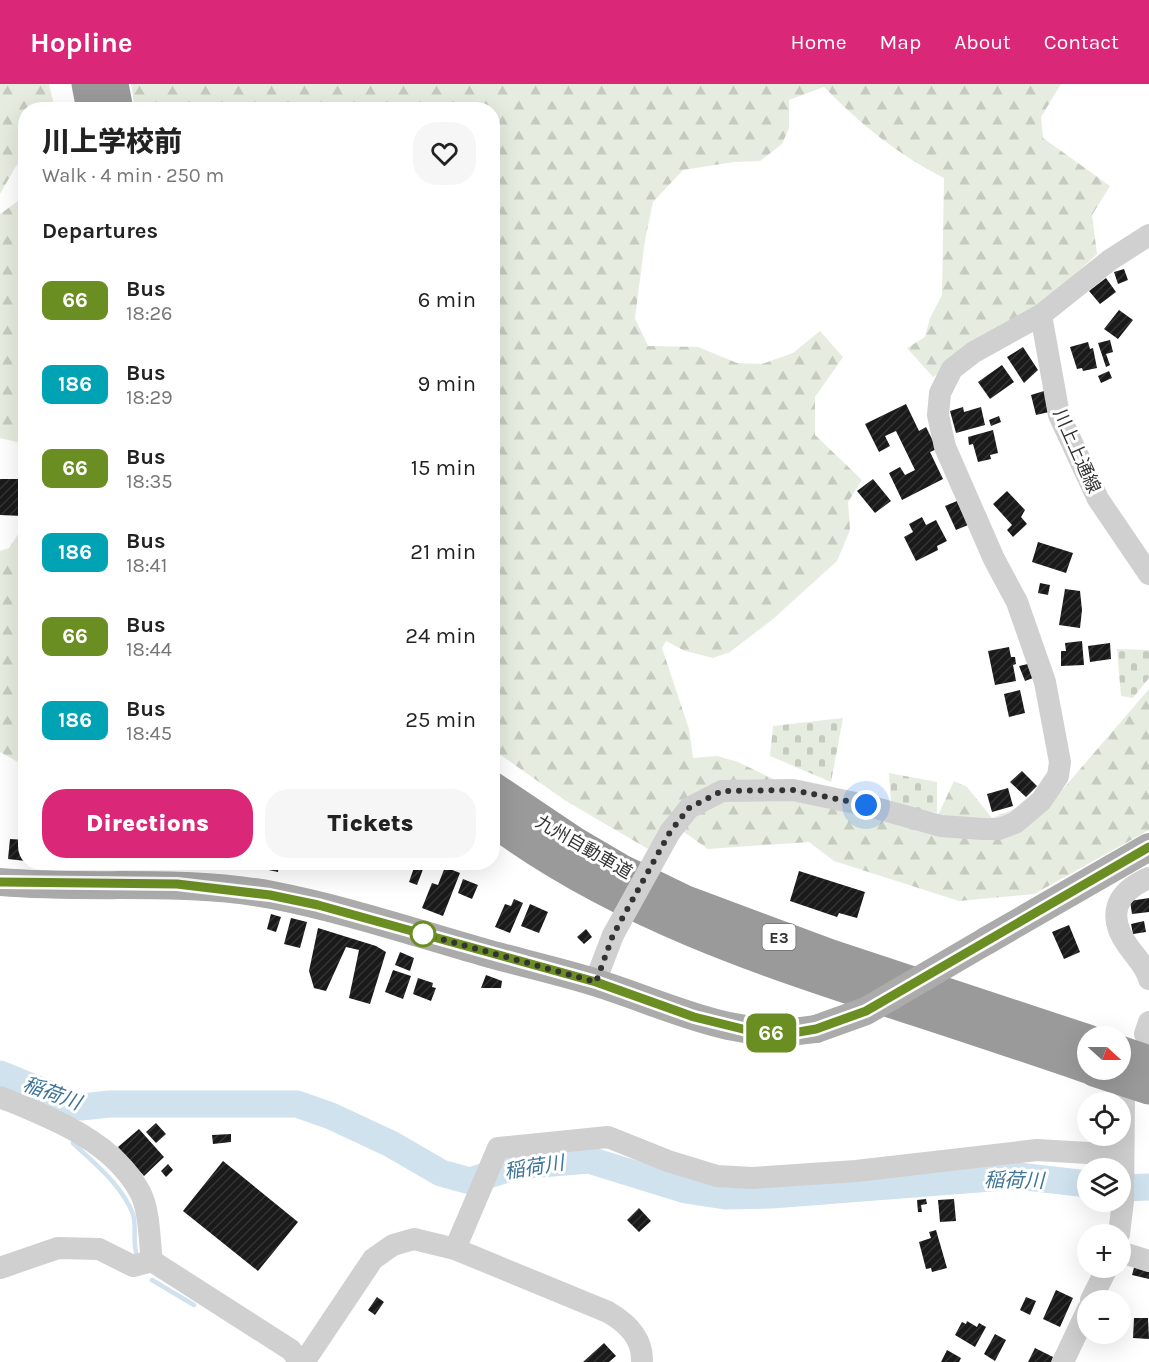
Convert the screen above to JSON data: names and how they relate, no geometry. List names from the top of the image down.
{
  "streets": {
    "highway": ["九州自動車道", "E3"],
    "street": ["川上上通線"]
  },
  "water": ["稲荷川"],
  "lines": ["bus line 66"],
  "north": "right",
  "page": {
    "header": "Hopline",
    "nav": [
      "Home",
      "Map",
      "About",
      "Contact"
    ],
    "on_map": "66",
    "heading": [
      ["川上学校前", "Walk · 4 min · 250 m"],
      "Departures"
    ],
    "list": [
      {
        "mark": "66",
        "name": "Bus",
        "note": "18:26",
        "value": "6 min"
      },
      {
        "mark": "186",
        "name": "Bus",
        "note": "18:29",
        "value": "9 min"
      },
      {
        "mark": "66",
        "name": "Bus",
        "note": "18:35",
        "value": "15 min"
      },
      {
        "mark": "186",
        "name": "Bus",
        "note": "18:41",
        "value": "21 min"
      },
      {
        "mark": "66",
        "name": "Bus",
        "note": "18:44",
        "value": "24 min"
      },
      {
        "mark": "186",
        "name": "Bus",
        "note": "18:45",
        "value": "25 min"
      }
    ],
    "buttons": ["Directions", "Tickets"],
    "map_buttons": ["+", "−"]
  }
}
